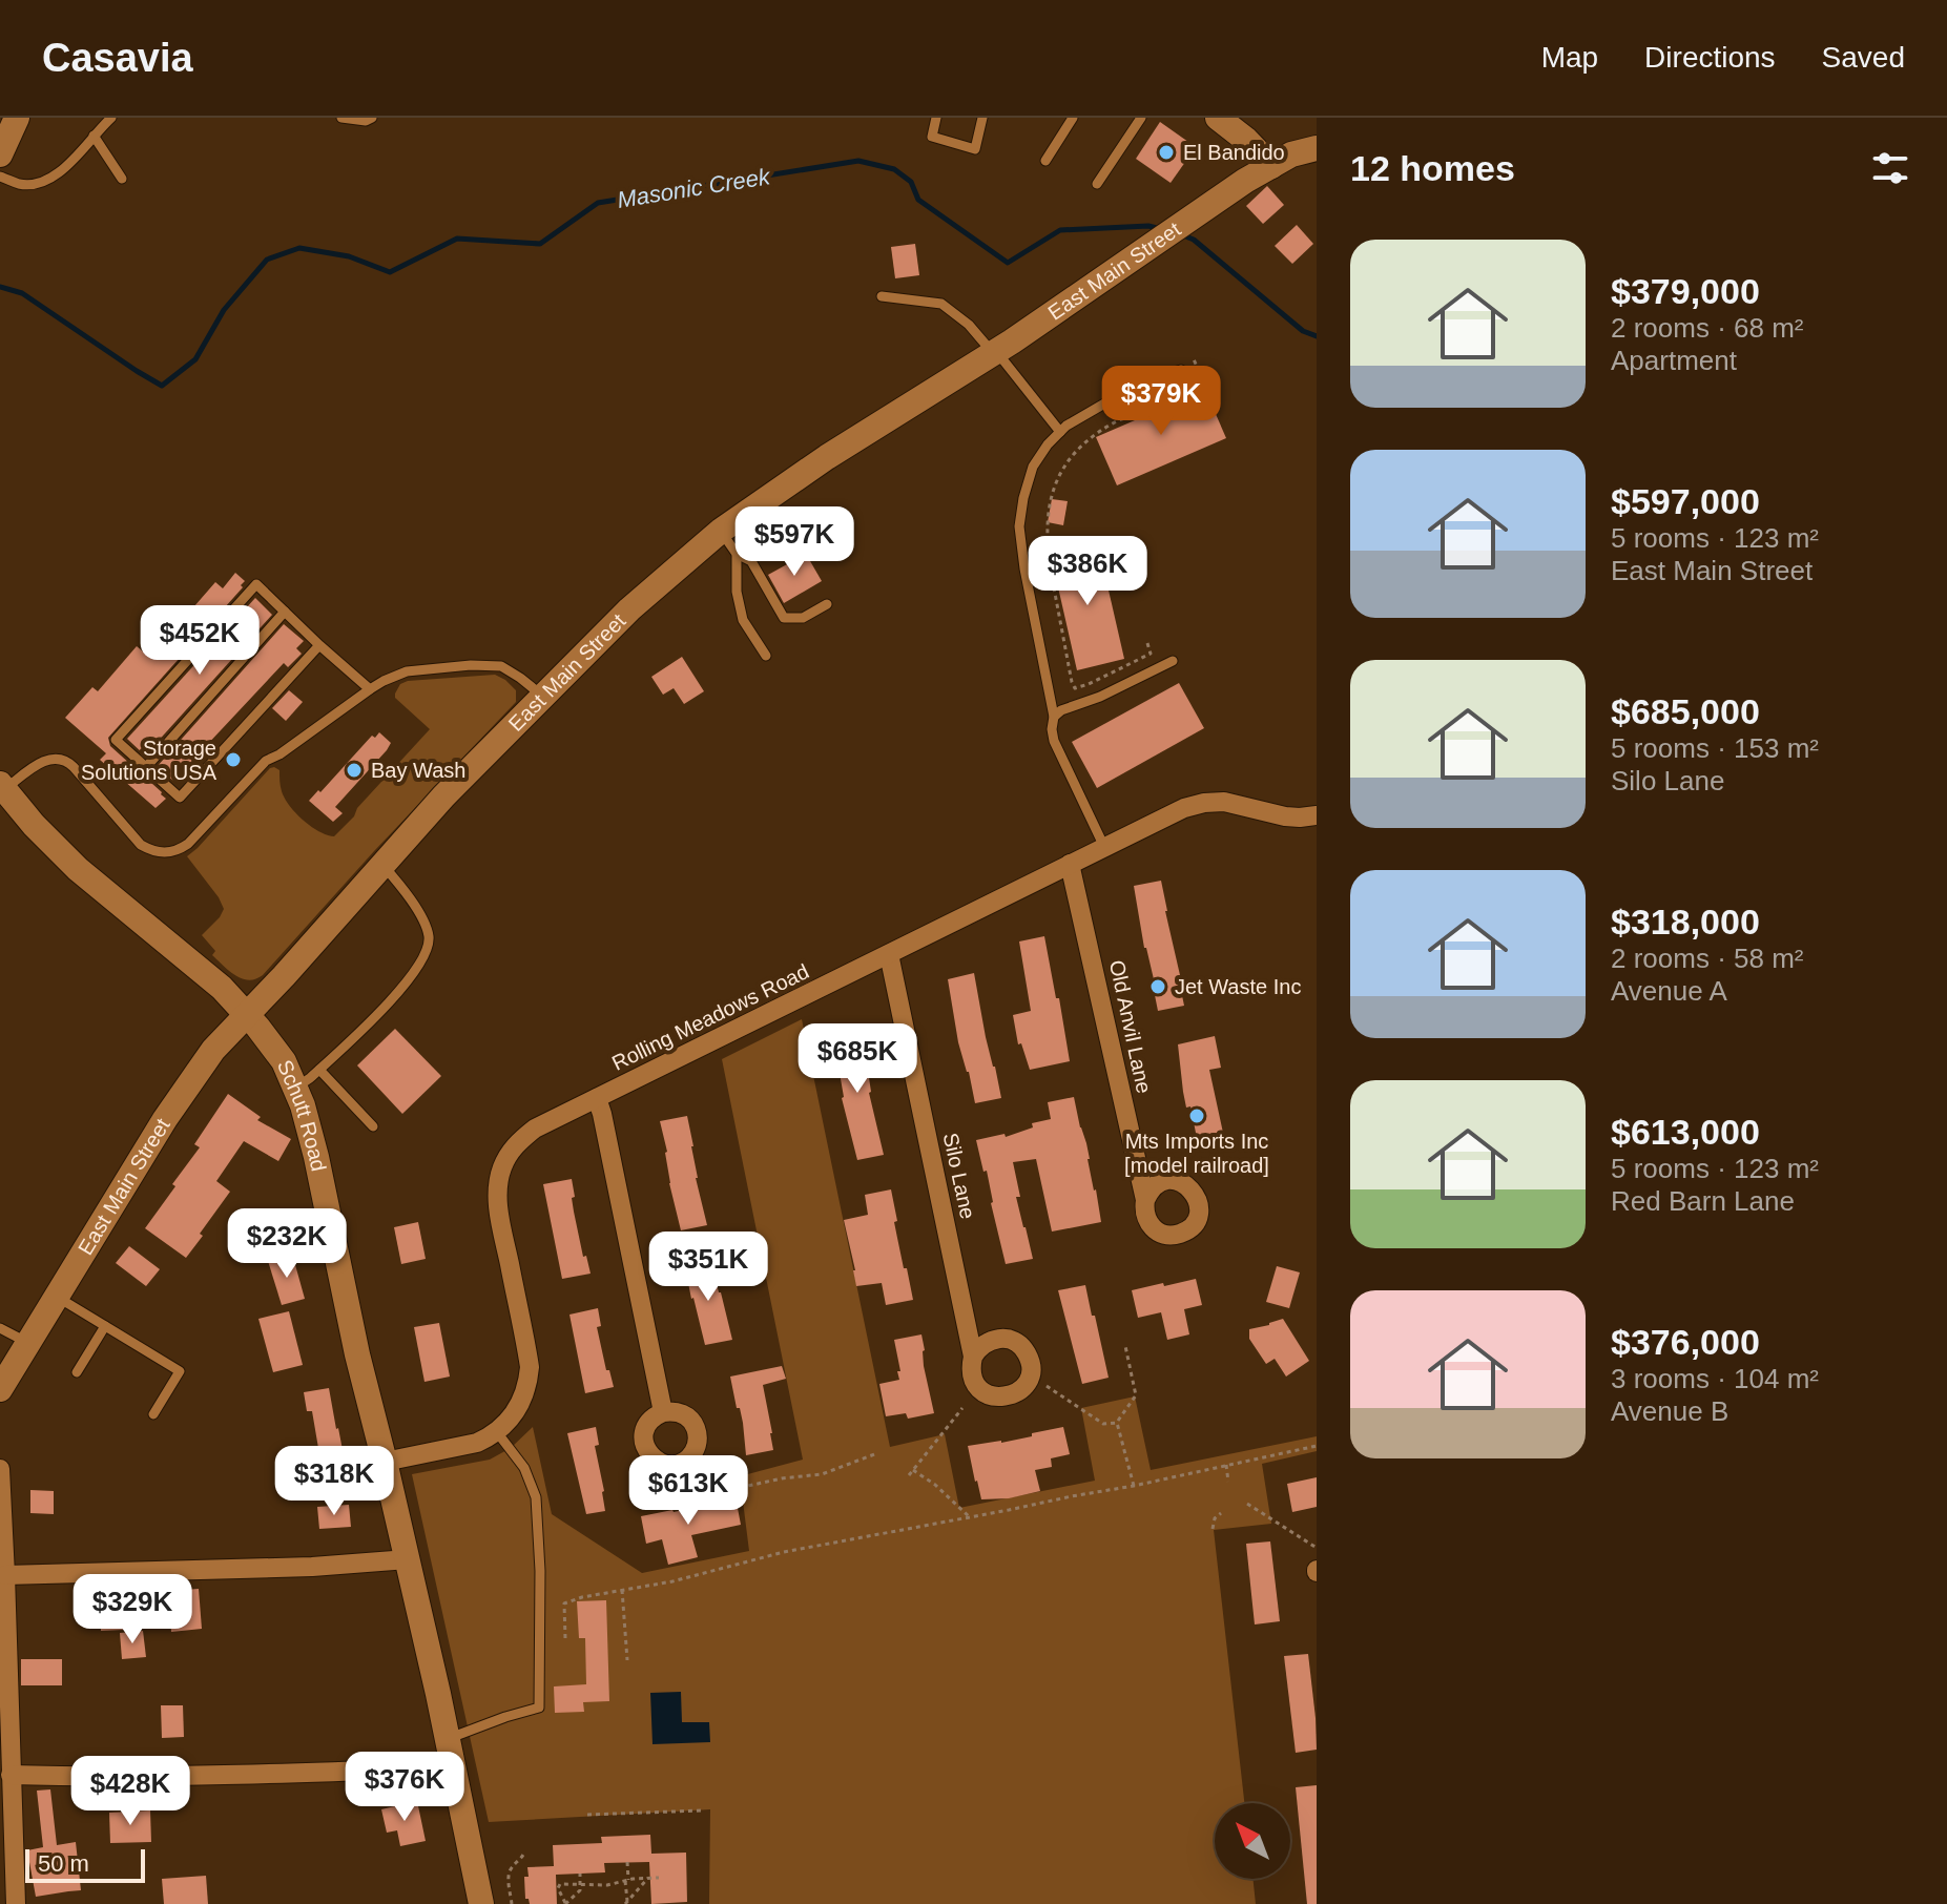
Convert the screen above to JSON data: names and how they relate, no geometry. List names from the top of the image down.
{
  "streets": {
    "main road": ["East Main Street", "Schutt Road"],
    "street": ["Rolling Meadows Road", "Old Anvil Lane", "Silo Lane"]
  },
  "crossings": [
    ["East Main Street", "Schutt Road"],
    ["Rolling Meadows Road", "Old Anvil Lane"],
    ["Rolling Meadows Road", "Silo Lane"]
  ],
  "water": ["Masonic Creek"],
  "places": [
    "El Bandido",
    "Storage Solutions USA",
    "Bay Wash",
    "Jet Waste Inc",
    "Mts Imports Inc [model railroad]"
  ],
  "scale_bar": "50 m",
  "north": "top left",
  "page": {
    "header": "Casavia",
    "nav": ["Map", "Directions", "Saved"],
    "heading": "12 homes",
    "list": [
      {
        "name": "$379,000",
        "note": "2 rooms · 68 m² · Apartment"
      },
      {
        "name": "$597,000",
        "note": "5 rooms · 123 m² · East Main Street"
      },
      {
        "name": "$685,000",
        "note": "5 rooms · 153 m² · Silo Lane"
      },
      {
        "name": "$318,000",
        "note": "2 rooms · 58 m² · Avenue A"
      },
      {
        "name": "$613,000",
        "note": "5 rooms · 123 m² · Red Barn Lane"
      },
      {
        "name": "$376,000",
        "note": "3 rooms · 104 m² · Avenue B"
      }
    ],
    "price": [
      "$379K",
      "$597K",
      "$386K",
      "$452K",
      "$685K",
      "$232K",
      "$351K",
      "$318K",
      "$613K",
      "$329K",
      "$376K",
      "$428K"
    ],
    "scale": "50 m"
  }
}
